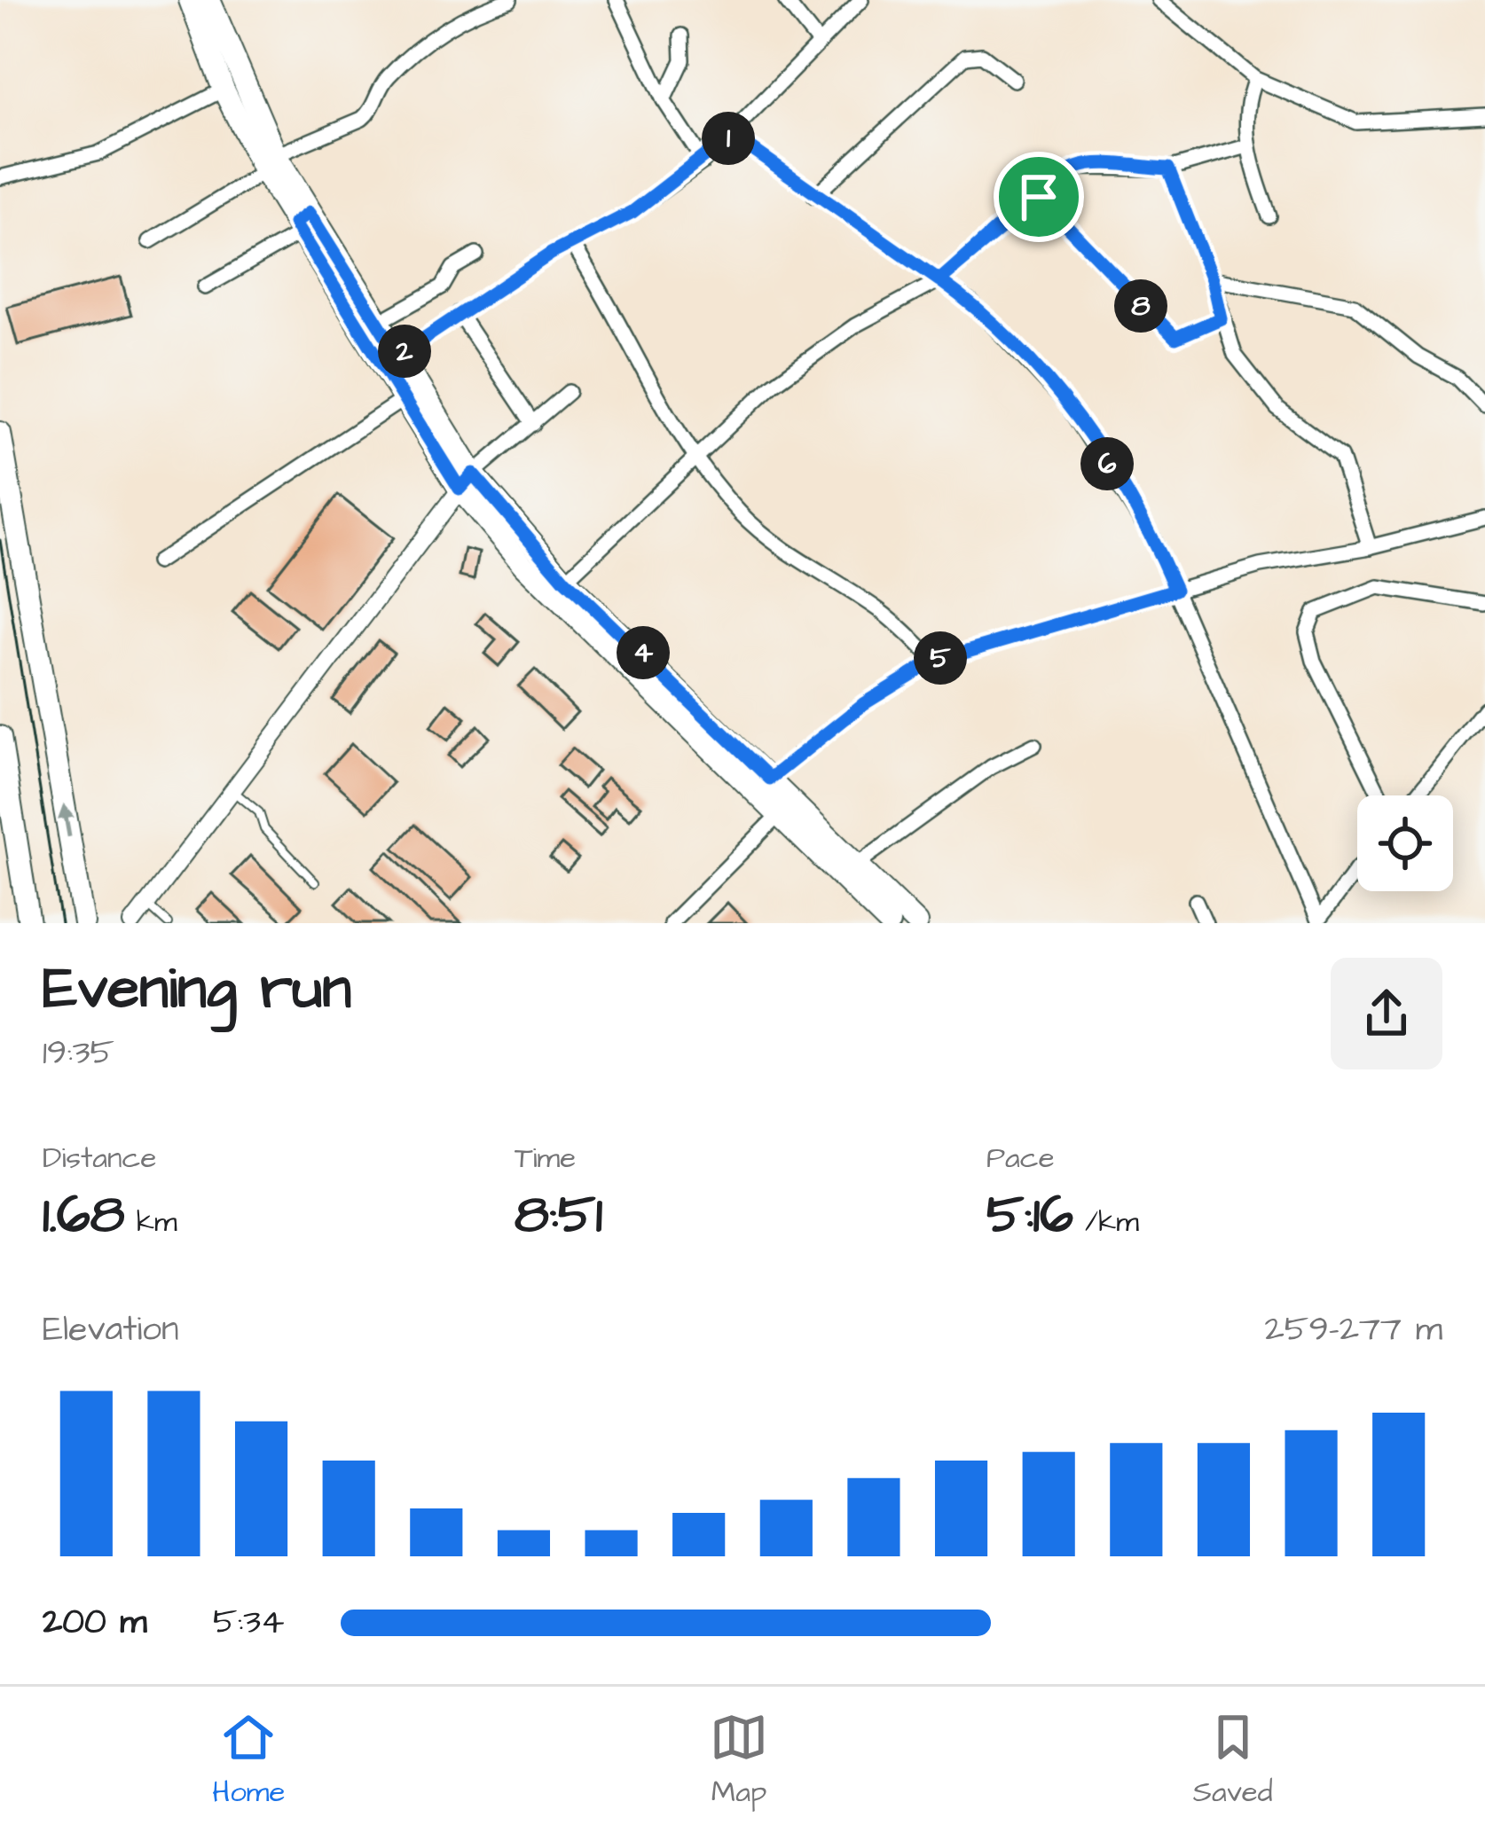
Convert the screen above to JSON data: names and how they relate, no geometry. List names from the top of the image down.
{
  "page": {
    "pins": [
      "1",
      "8",
      "2",
      "6",
      "4",
      "5"
    ],
    "heading": ["Evening run", "19:35"],
    "stats": [
      ["Distance", "1.68 km"],
      ["Time", "8:51"],
      ["Pace", "5:16 /km"]
    ],
    "chart": ["Elevation", "259–277 m"],
    "list": [
      {
        "name": "200 m",
        "note": "5:34"
      }
    ],
    "tabs": ["Home", "Map", "Saved"]
  }
}
